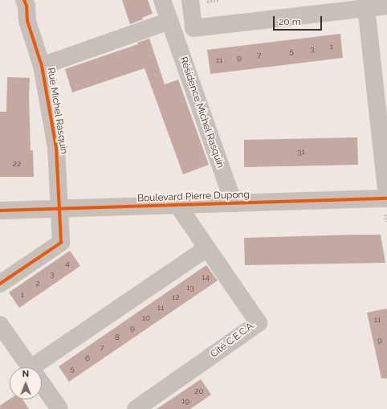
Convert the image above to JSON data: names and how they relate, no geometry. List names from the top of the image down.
{
  "streets": {
    "street": [
      "Rue Michel Rasquin",
      "Résidence Michel Rasquin",
      "Boulevard Pierre Dupong",
      "Cité C.E.C.A."
    ]
  },
  "crossings": [
    ["Rue Michel Rasquin", "Boulevard Pierre Dupong"],
    ["Résidence Michel Rasquin", "Boulevard Pierre Dupong"],
    ["Boulevard Pierre Dupong", "Cité C.E.C.A."]
  ],
  "house_numbers": [
    "1",
    "3",
    "5",
    "7",
    "9",
    "11",
    "31",
    "22",
    "4",
    "3",
    "14",
    "2",
    "13",
    "1",
    "12",
    "11",
    "10",
    "11",
    "9",
    "8",
    "9",
    "7",
    "6",
    "5",
    "20",
    "19"
  ],
  "scale_bar": "20 m",
  "north": "top"
}
